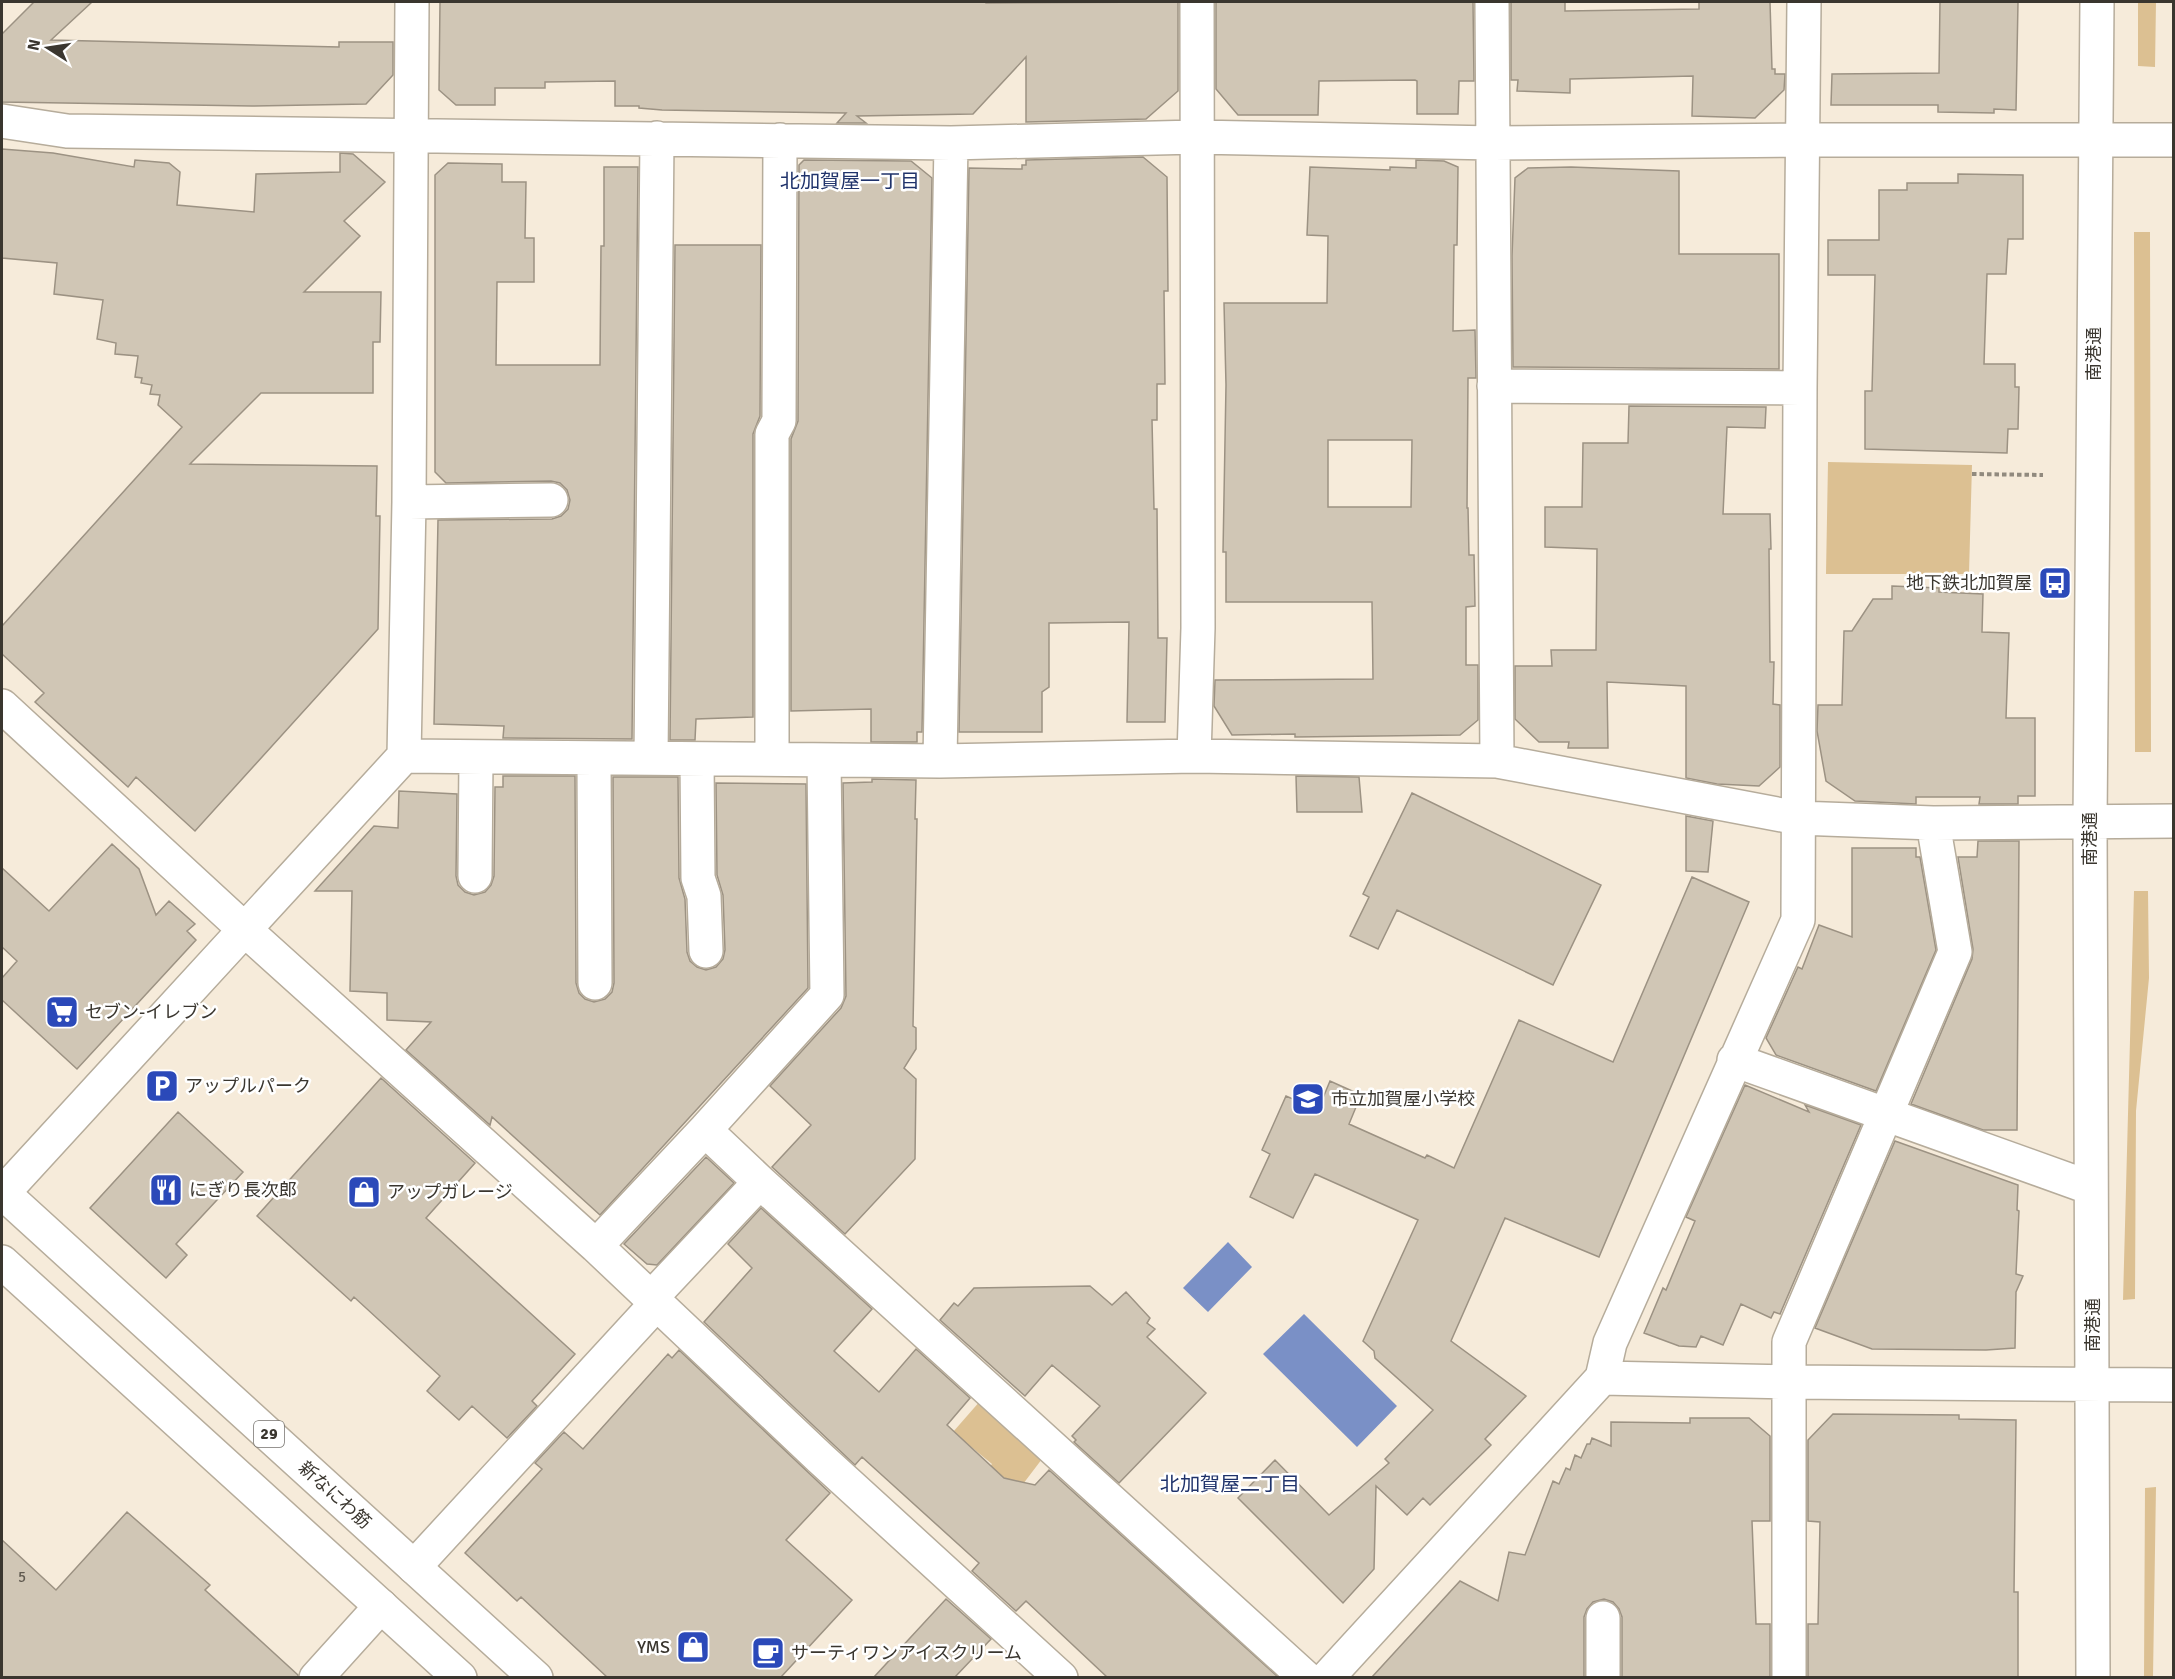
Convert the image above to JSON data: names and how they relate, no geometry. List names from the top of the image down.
{
  "streets": {
    "street": ["南港通", "29", "新なにわ筋"]
  },
  "districts": ["北加賀屋一丁目", "北加賀屋二丁目"],
  "places": {
    "bus stop": ["地下鉄北加賀屋"],
    "supermarket": ["セブン-イレブン"],
    "parking": ["アップルパーク"],
    "school or university": ["市立加賀屋小学校"],
    "restaurant": ["にぎり長次郎"],
    "shop": ["アップガレージ", "YMS"],
    "cafe": ["サーティワンアイスクリーム"]
  },
  "house_numbers": ["5"],
  "north": "left"
}
